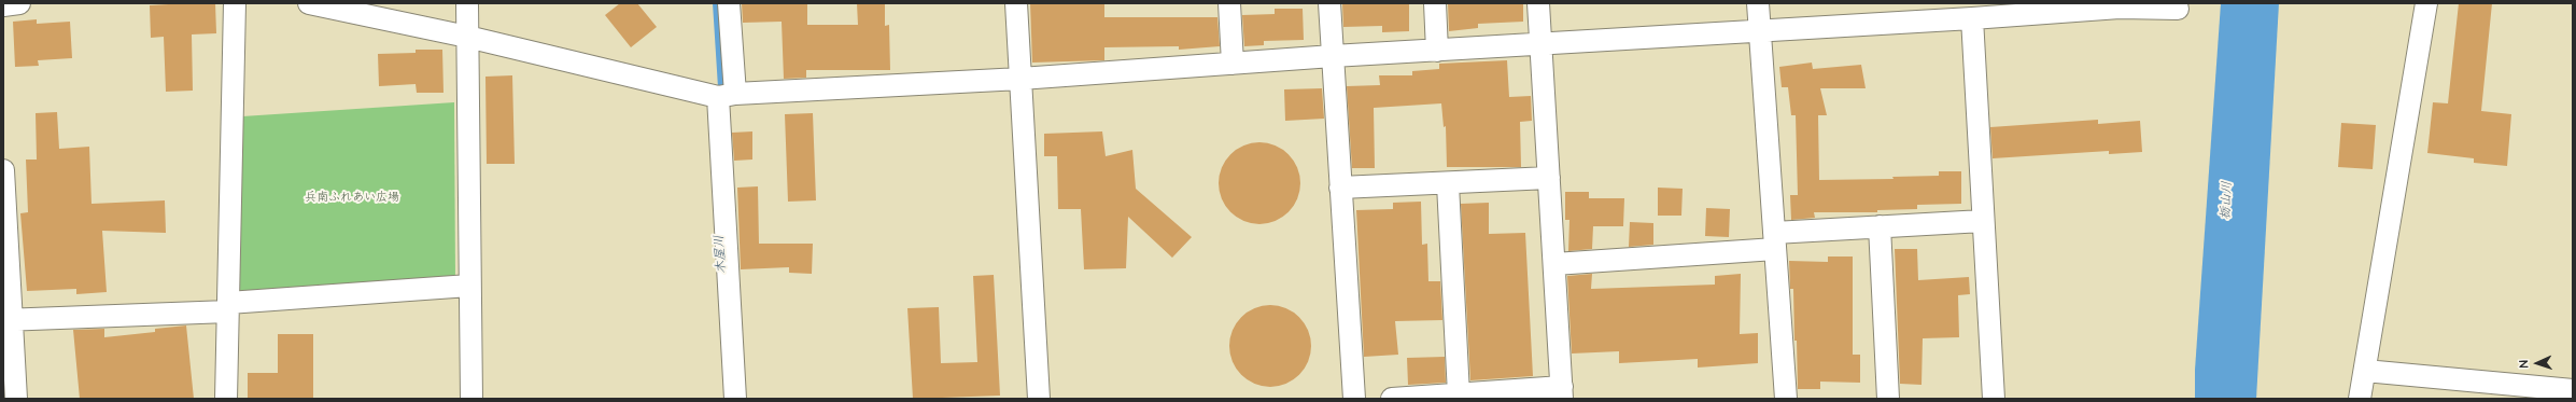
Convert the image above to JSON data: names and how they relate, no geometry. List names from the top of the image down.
{
  "water": ["栃山川", "木屋川"],
  "parks": ["兵南ふれあい広場"],
  "north": "left"
}
